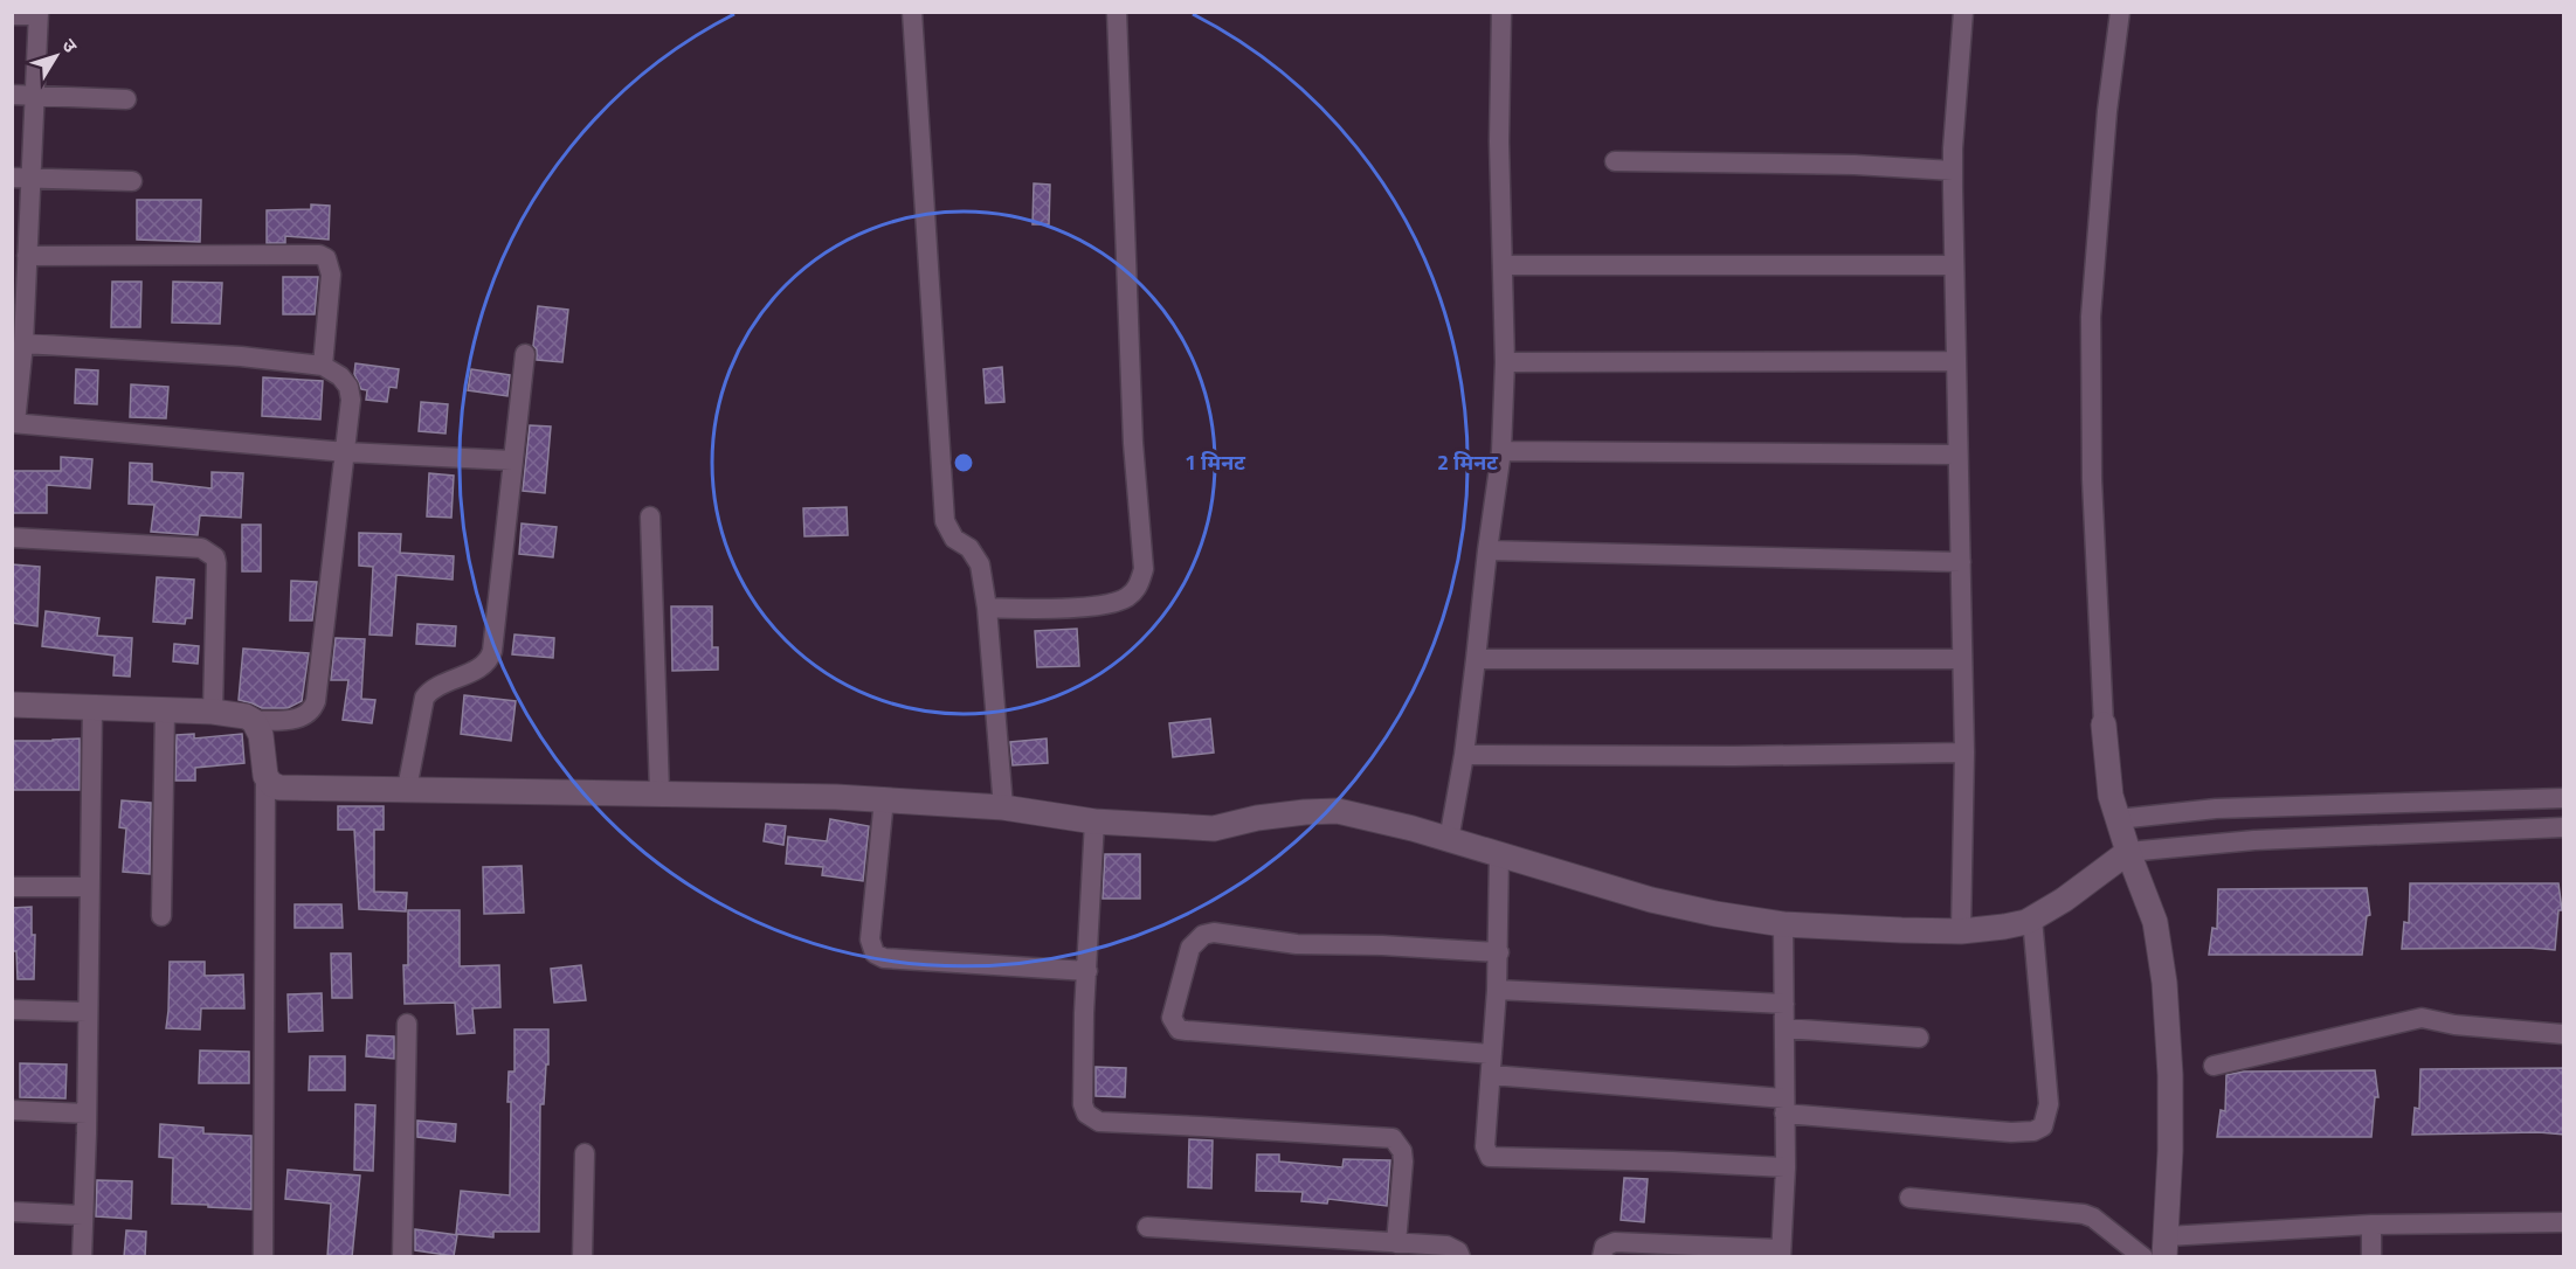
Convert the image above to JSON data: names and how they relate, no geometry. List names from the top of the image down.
{
  "north": "top right",
  "rings": ["1 मिनट", "2 मिनट"]
}
